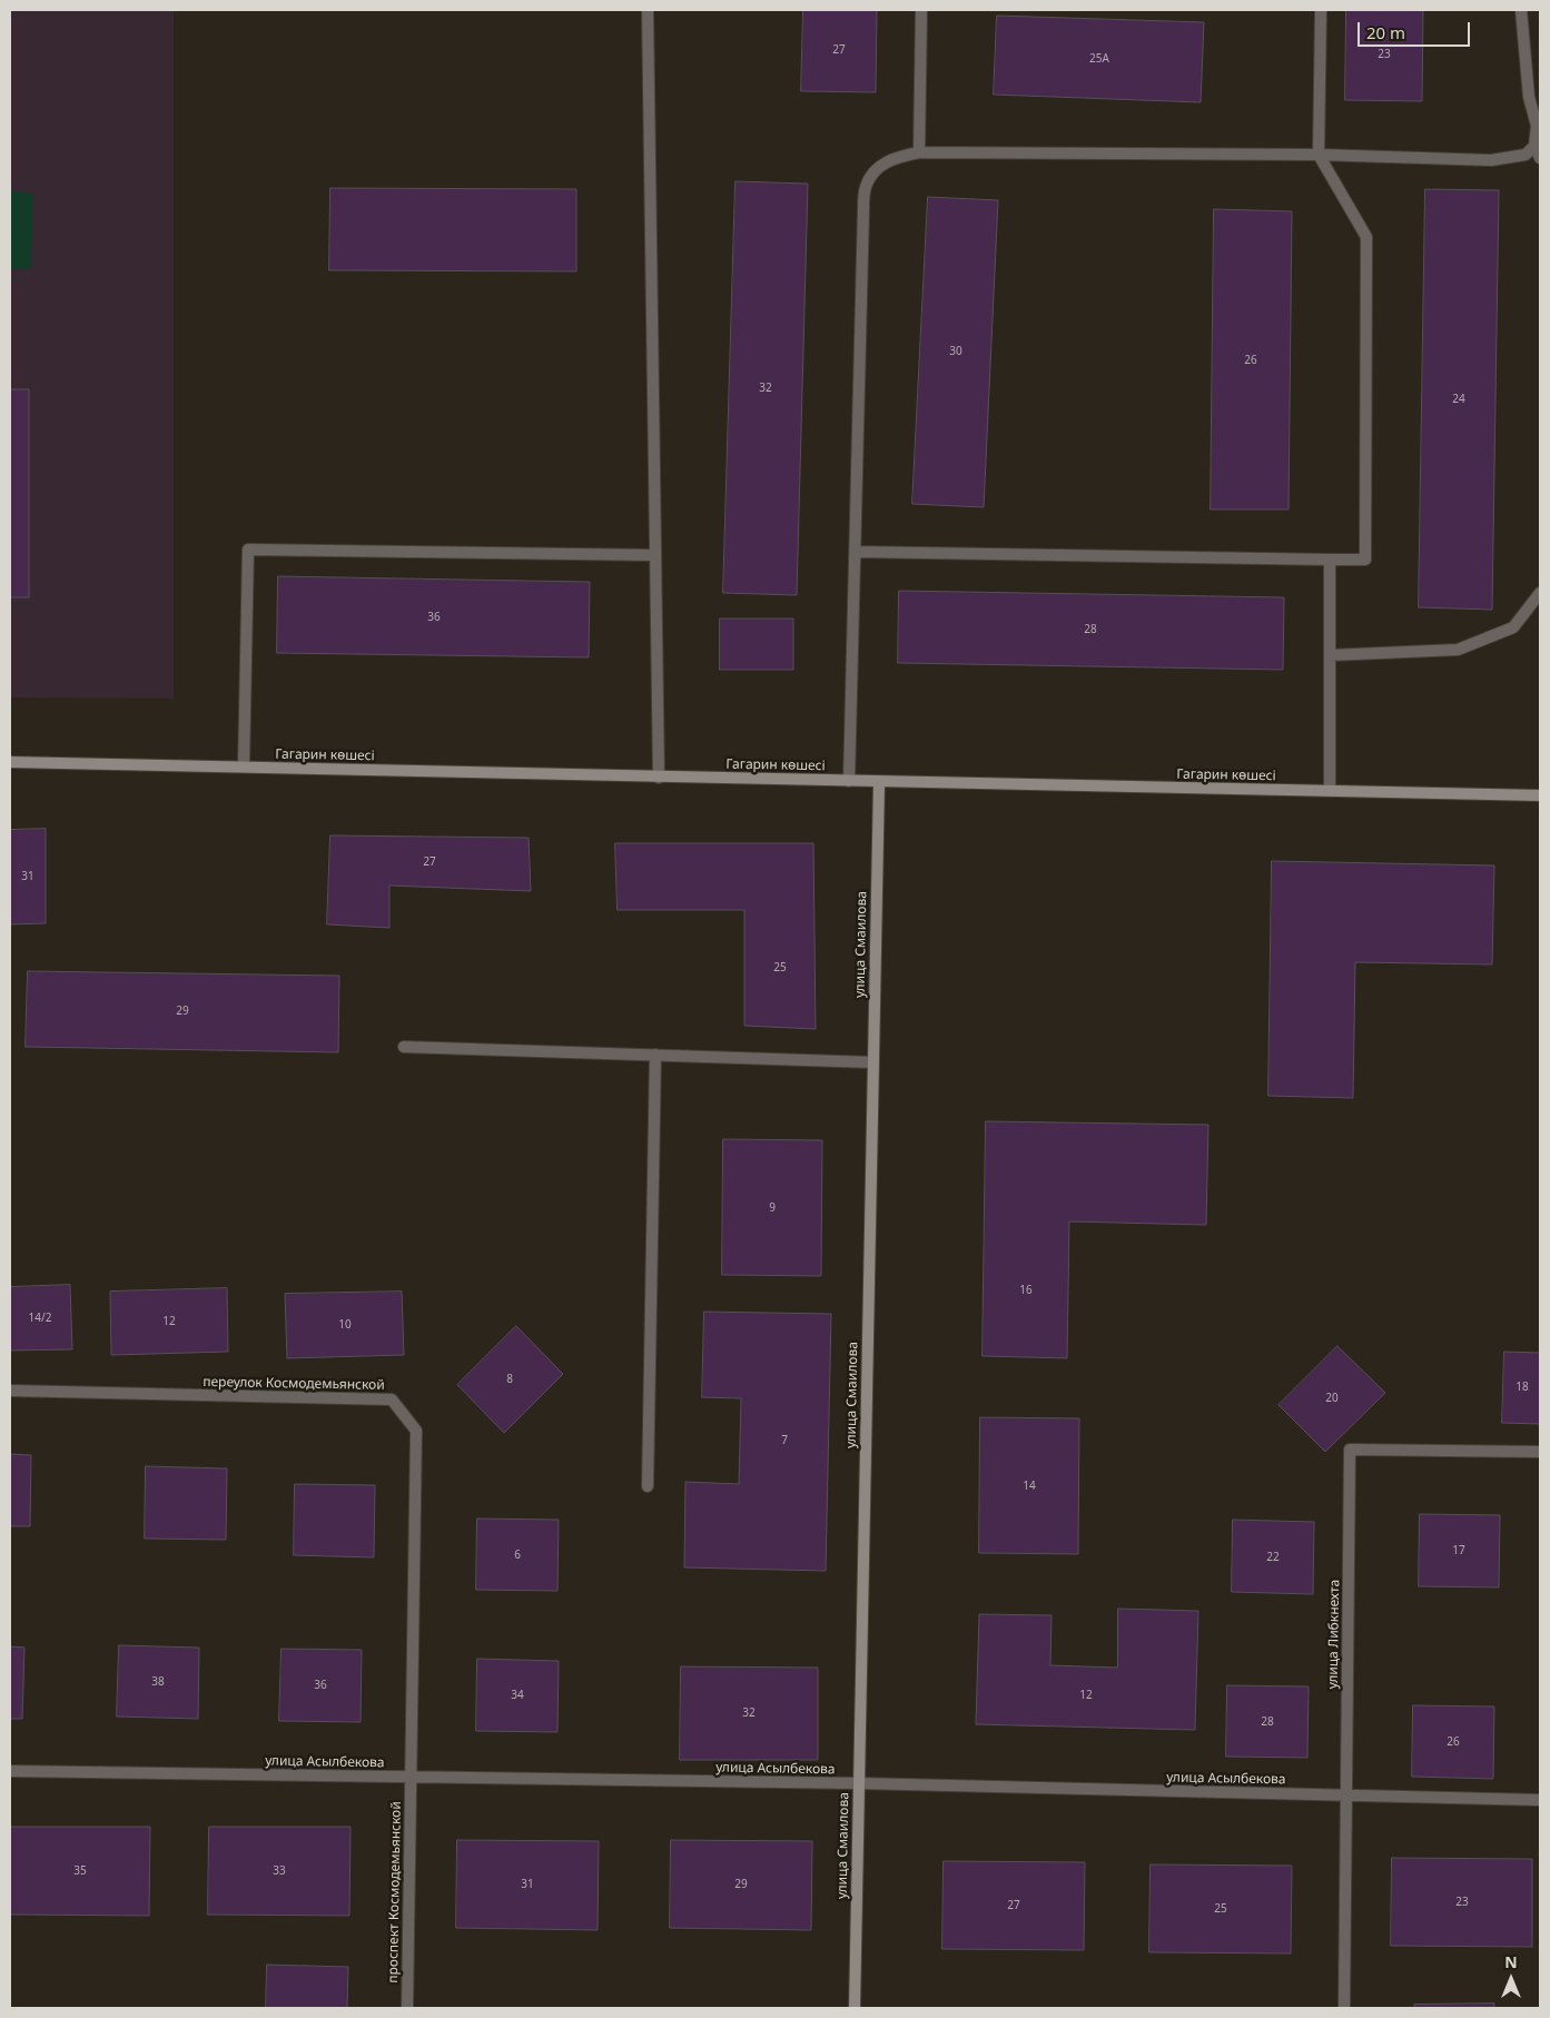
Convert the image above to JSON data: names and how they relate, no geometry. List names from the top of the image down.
{
  "streets": {
    "street": [
      "Гагарин көшесі",
      "улица Смаилова",
      "переулок Космодемьянской",
      "улица Либкнехта",
      "улица Асылбекова",
      "проспект Космодемьянской"
    ]
  },
  "crossings": [
    ["Гагарин көшесі", "улица Смаилова"],
    ["улица Смаилова", "улица Асылбекова"],
    ["переулок Космодемьянской", "улица Асылбекова"],
    ["переулок Космодемьянской", "проспект Космодемьянской"],
    ["улица Либкнехта", "улица Асылбекова"],
    ["улица Асылбекова", "проспект Космодемьянской"]
  ],
  "house_numbers": [
    "27",
    "23",
    "25А",
    "30",
    "26",
    "32",
    "24",
    "36",
    "28",
    "27",
    "31",
    "25",
    "29",
    "9",
    "16",
    "14/2",
    "12",
    "10",
    "8",
    "18",
    "20",
    "7",
    "14",
    "17",
    "6",
    "22",
    "38",
    "36",
    "34",
    "12",
    "32",
    "28",
    "26",
    "35",
    "33",
    "31",
    "29",
    "23",
    "27",
    "25"
  ],
  "scale_bar": "20 m",
  "north": "top"
}
